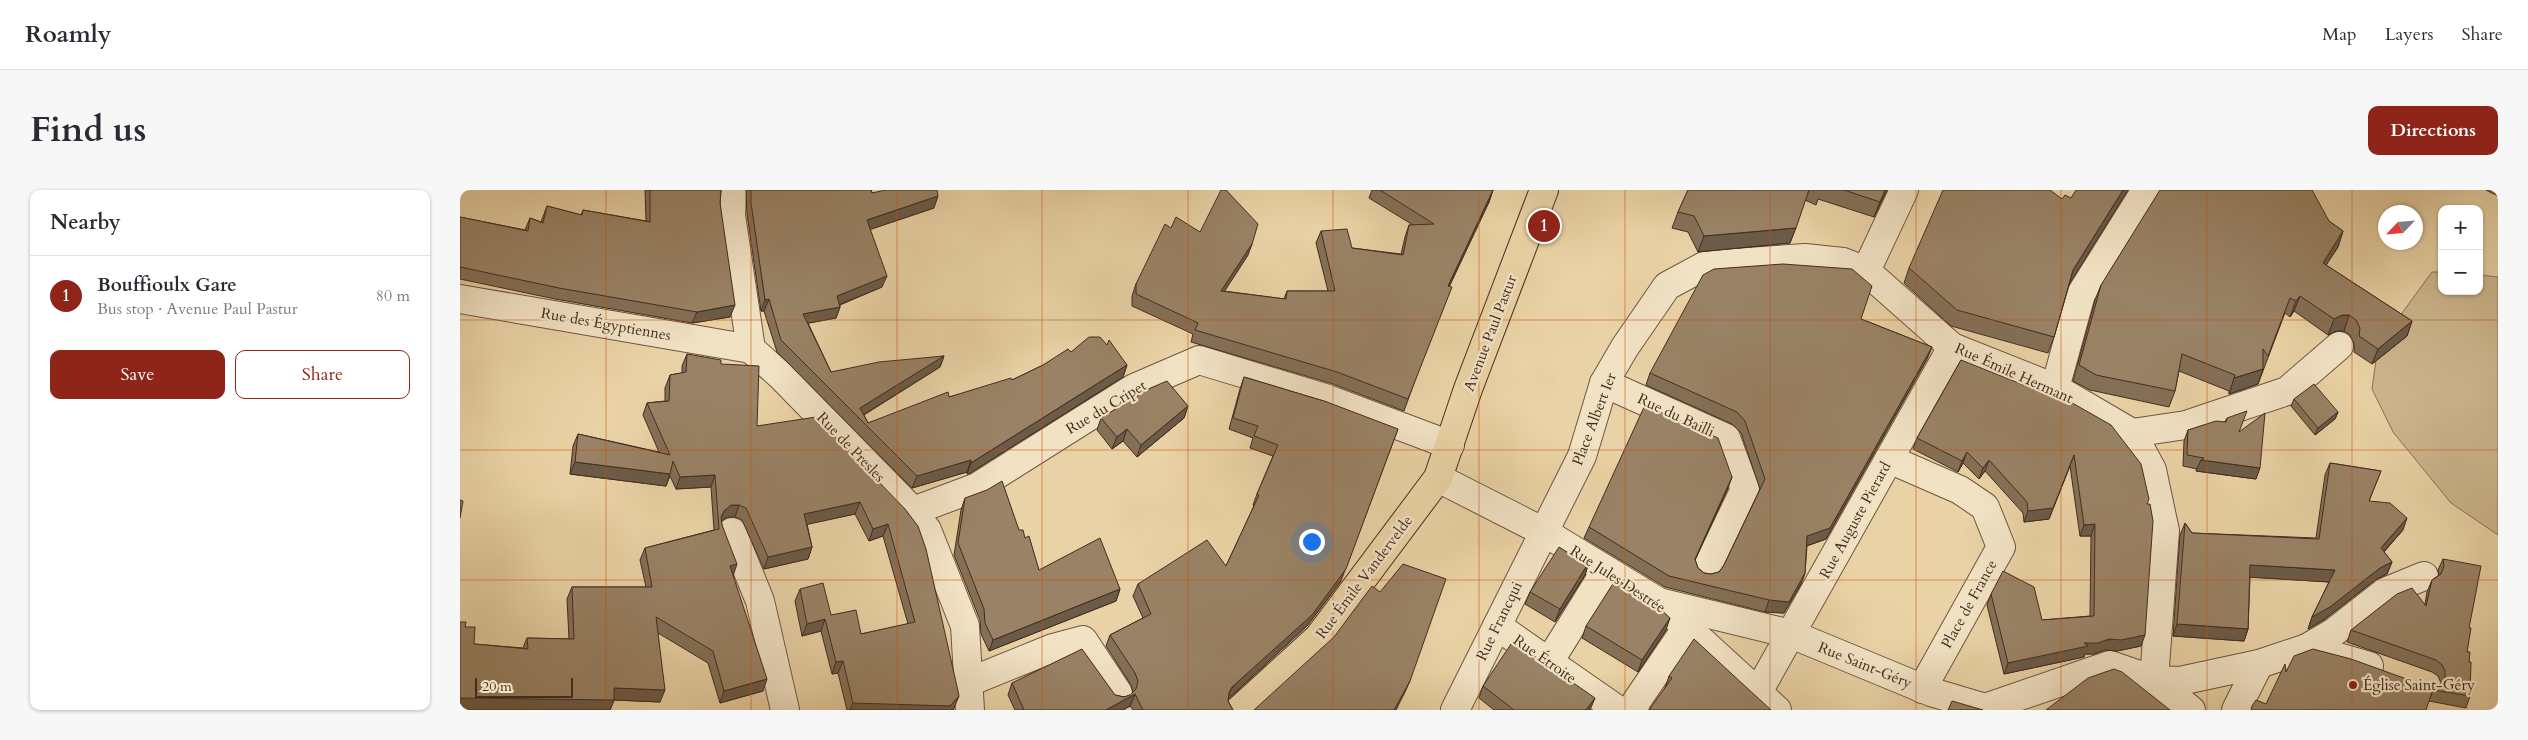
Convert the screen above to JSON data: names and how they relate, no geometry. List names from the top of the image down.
{
  "streets": {
    "main road": ["Avenue Paul Pastur", "Rue Émile Vandervelde"],
    "street": [
      "Rue des Égyptiennes",
      "Rue Émile Hermant",
      "Rue du Cripet",
      "Rue du Bailli",
      "Place Albert Ier",
      "Rue de Presles",
      "Rue Auguste Pierard",
      "Rue Jules Destrée",
      "Place de France",
      "Rue Francqui",
      "Rue Étroite",
      "Rue Saint-Géry"
    ]
  },
  "crossings": [
    ["Rue des Égyptiennes", "Rue de Presles"],
    ["Avenue Paul Pastur", "Rue du Cripet"],
    ["Avenue Paul Pastur", "Rue Émile Vandervelde"],
    ["Avenue Paul Pastur", "Rue Jules Destrée"],
    ["Rue Émile Hermant", "Place Albert Ier"],
    ["Rue Émile Hermant", "Rue Auguste Pierard"],
    ["Rue du Cripet", "Rue de Presles"],
    ["Rue du Bailli", "Place Albert Ier"],
    ["Place Albert Ier", "Rue Jules Destrée"],
    ["Place Albert Ier", "Rue Francqui"],
    ["Rue Auguste Pierard", "Rue Jules Destrée"],
    ["Rue Auguste Pierard", "Place de France"],
    ["Rue Auguste Pierard", "Rue Saint-Géry"],
    ["Rue Émile Vandervelde", "Rue Jules Destrée"],
    ["Rue Jules Destrée", "Rue Francqui"],
    ["Rue Jules Destrée", "Rue Saint-Géry"],
    ["Place de France", "Rue Saint-Géry"],
    ["Rue Francqui", "Rue Étroite"]
  ],
  "places": ["Église Saint-Géry"],
  "scale_bar": "20 m",
  "north": "bottom left",
  "page": {
    "header": "Roamly",
    "nav": ["Map", "Layers", "Share"],
    "title": "Find us",
    "buttons": [
      "Directions",
      ["Save", "Share"]
    ],
    "heading": "Nearby",
    "map_buttons": ["+", "−"],
    "pins": "1",
    "list": [
      {
        "mark": "1",
        "name": "Bouffioulx Gare",
        "note": "Bus stop · Avenue Paul Pastur",
        "value": "80 m"
      }
    ],
    "scale": "20 m"
  }
}
